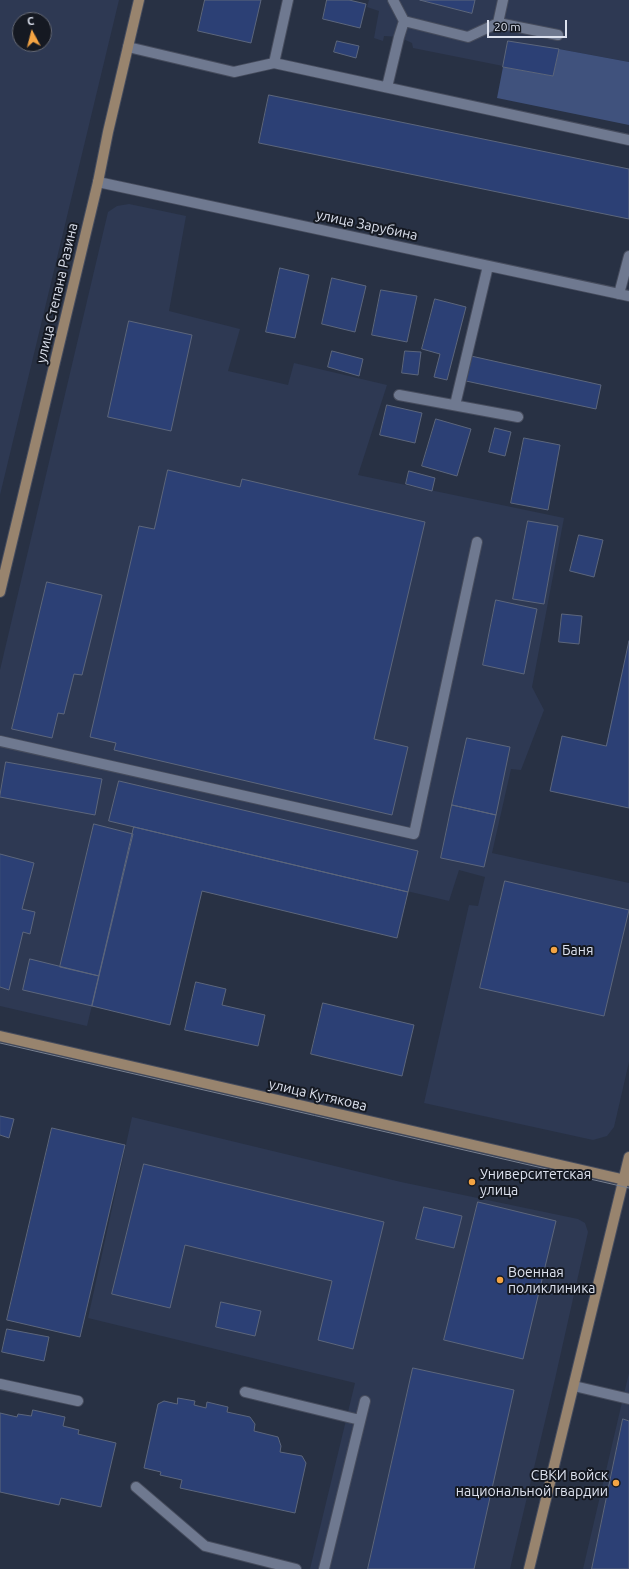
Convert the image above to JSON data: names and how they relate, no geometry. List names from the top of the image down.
{
  "streets": {
    "street": ["улица Зарубина", "улица Степана Разина", "улица Кутякова"]
  },
  "crossings": [
    ["улица Зарубина", "улица Степана Разина"]
  ],
  "places": [
    "Баня",
    "Университетская улица",
    "Военная поликлиника",
    "СВКИ войск национальной гвардии"
  ],
  "scale_bar": "20 m",
  "north": "top"
}
